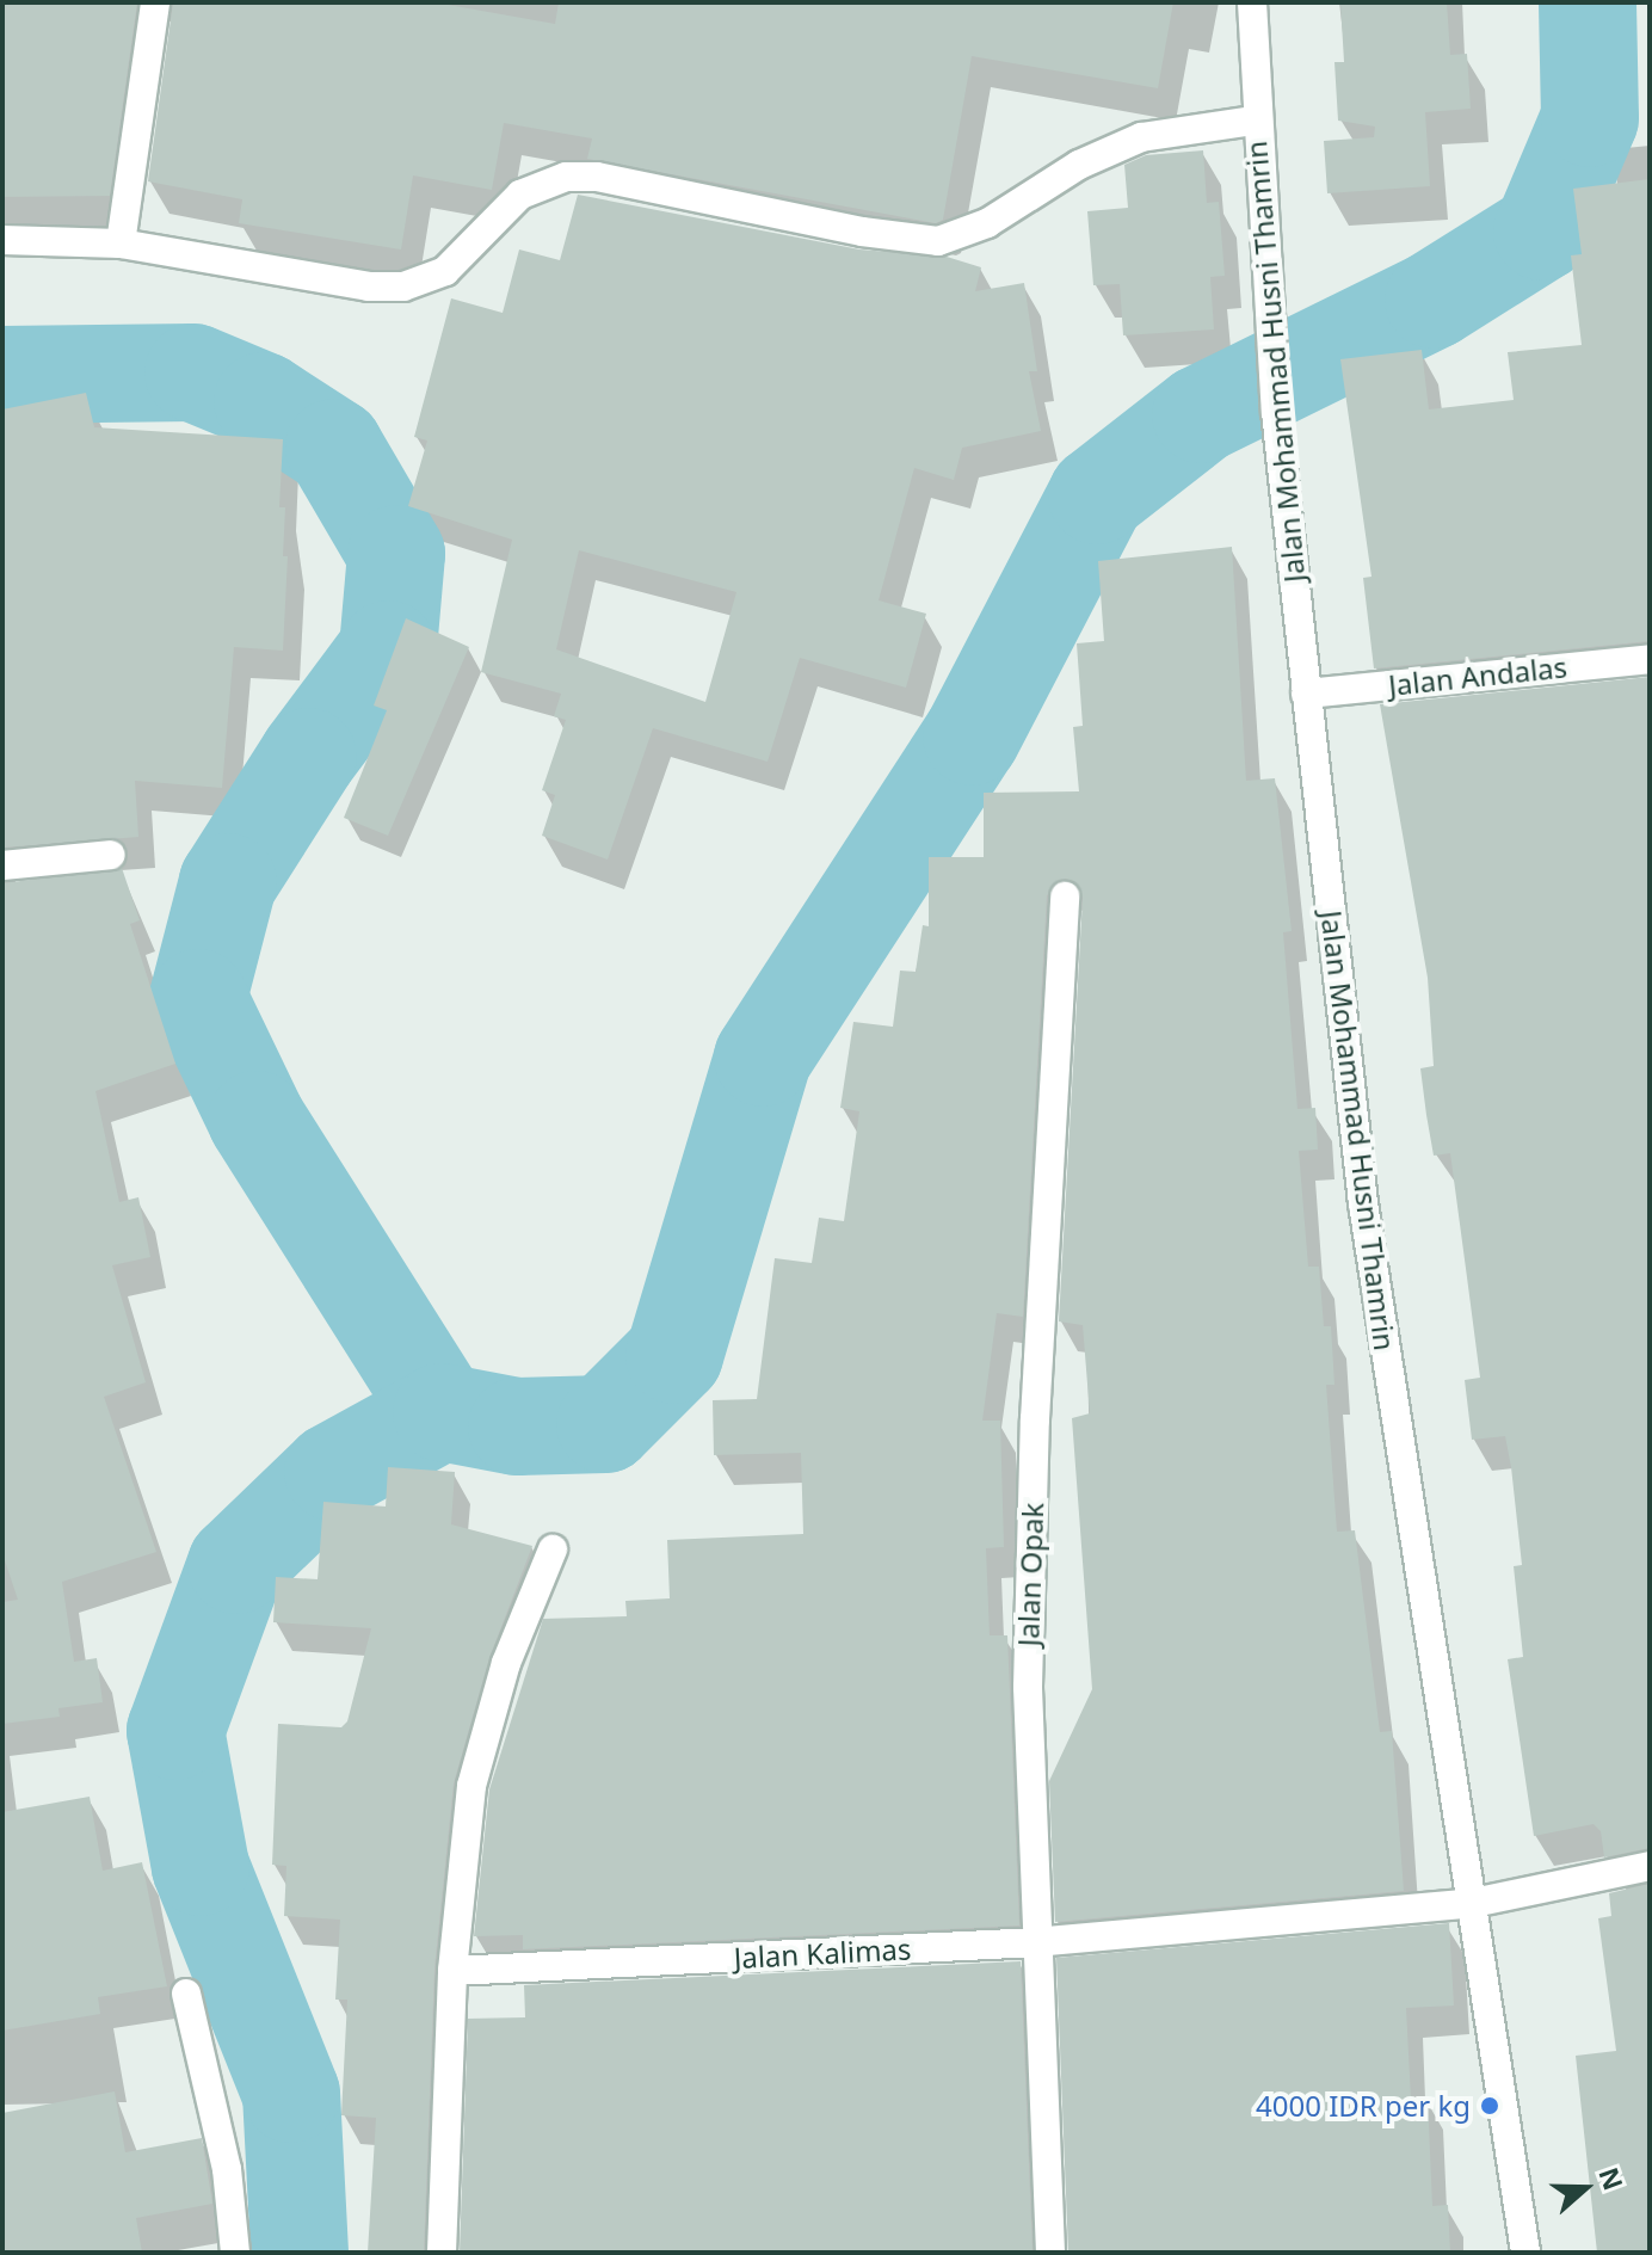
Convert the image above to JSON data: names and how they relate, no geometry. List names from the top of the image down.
{
  "streets": {
    "street": [
      "Jalan Mohammad Husni Thamrin",
      "Jalan Andalas",
      "Jalan Opak",
      "Jalan Kalimas"
    ]
  },
  "crossings": [
    ["Jalan Mohammad Husni Thamrin", "Jalan Andalas"],
    ["Jalan Mohammad Husni Thamrin", "Jalan Kalimas"],
    ["Jalan Opak", "Jalan Kalimas"]
  ],
  "places": ["4000 IDR per kg"],
  "north": "right"
}
